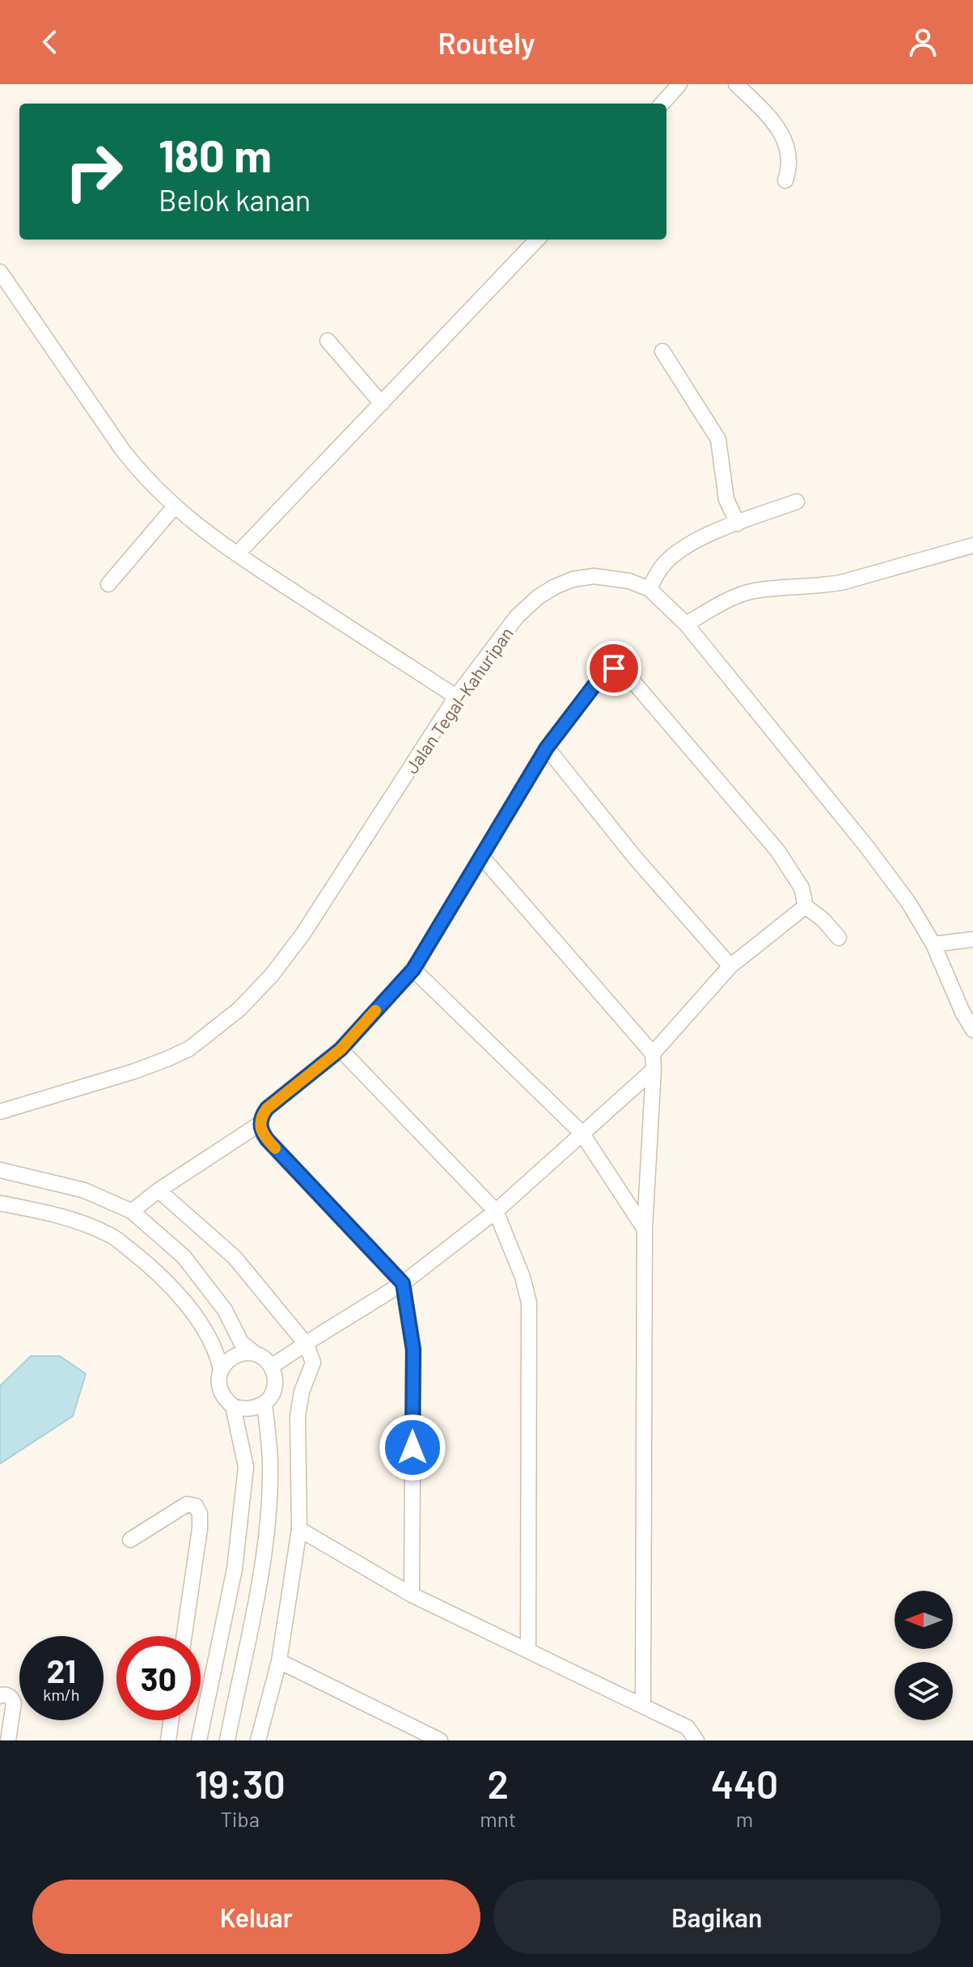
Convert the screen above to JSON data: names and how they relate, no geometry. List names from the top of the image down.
{
  "streets": {
    "street": ["Jalan Tegal–Kahuripan"]
  },
  "north": "left",
  "page": {
    "header": "Routely",
    "turn": ["180 m", "Belok kanan"],
    "speed": "21 km/h",
    "limit": "30",
    "eta": [
      "19:30",
      "Tiba",
      "2",
      "mnt",
      "440",
      "m"
    ],
    "buttons": ["Keluar", "Bagikan"]
  }
}
